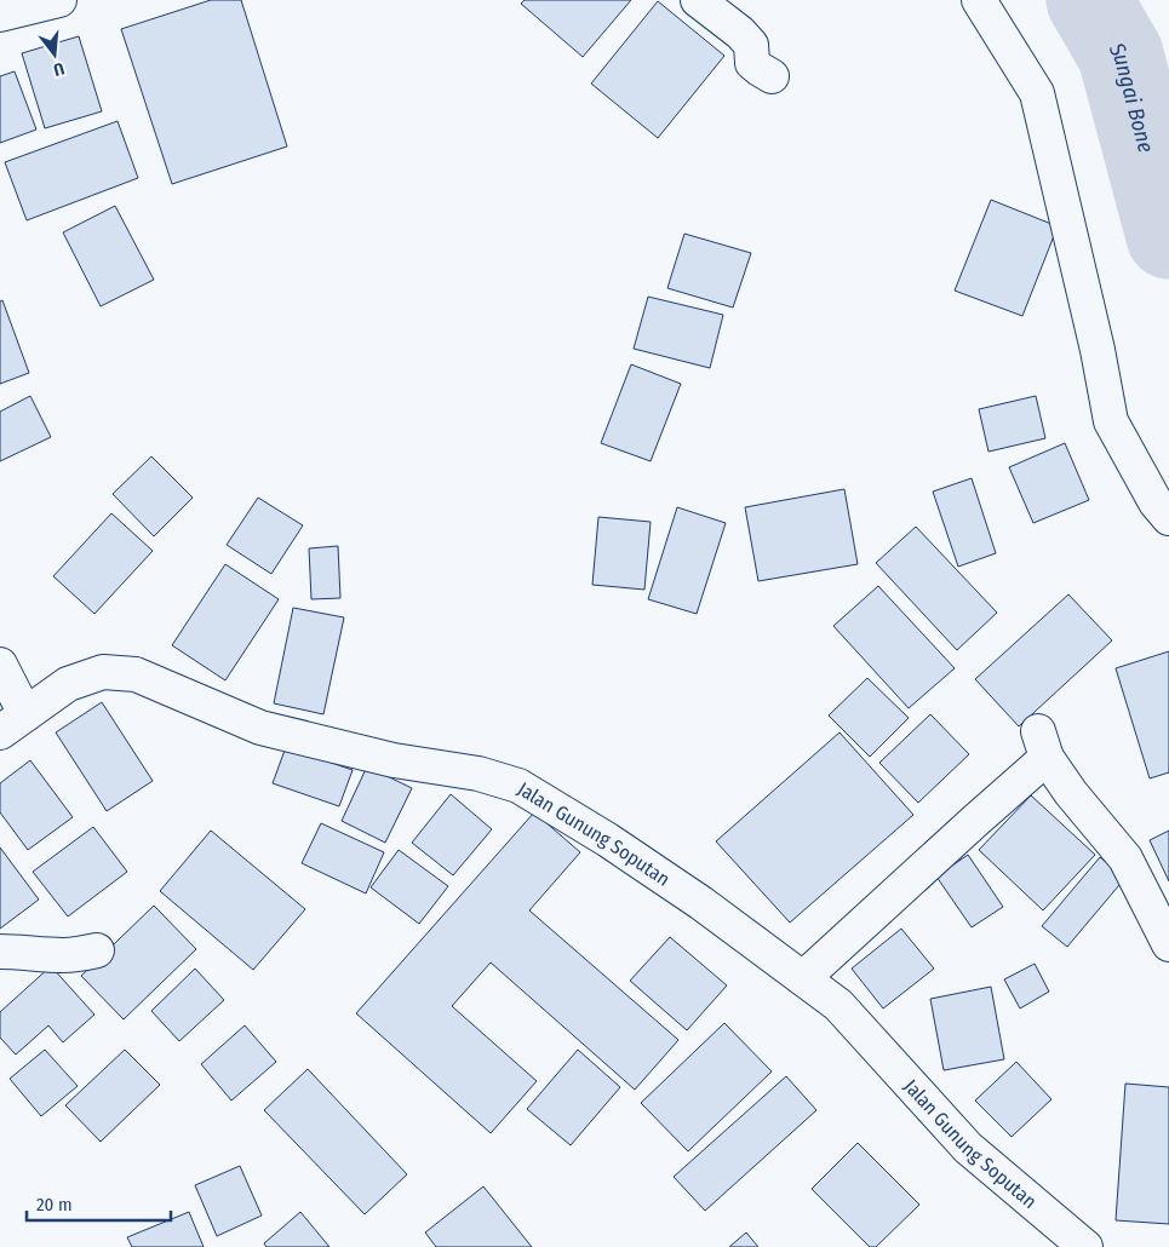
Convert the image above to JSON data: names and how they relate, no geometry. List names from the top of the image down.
{
  "streets": {
    "street": ["Jalan Gunung Soputan"]
  },
  "water": ["Sungai Bone"],
  "scale_bar": "20 m",
  "north": "bottom"
}
